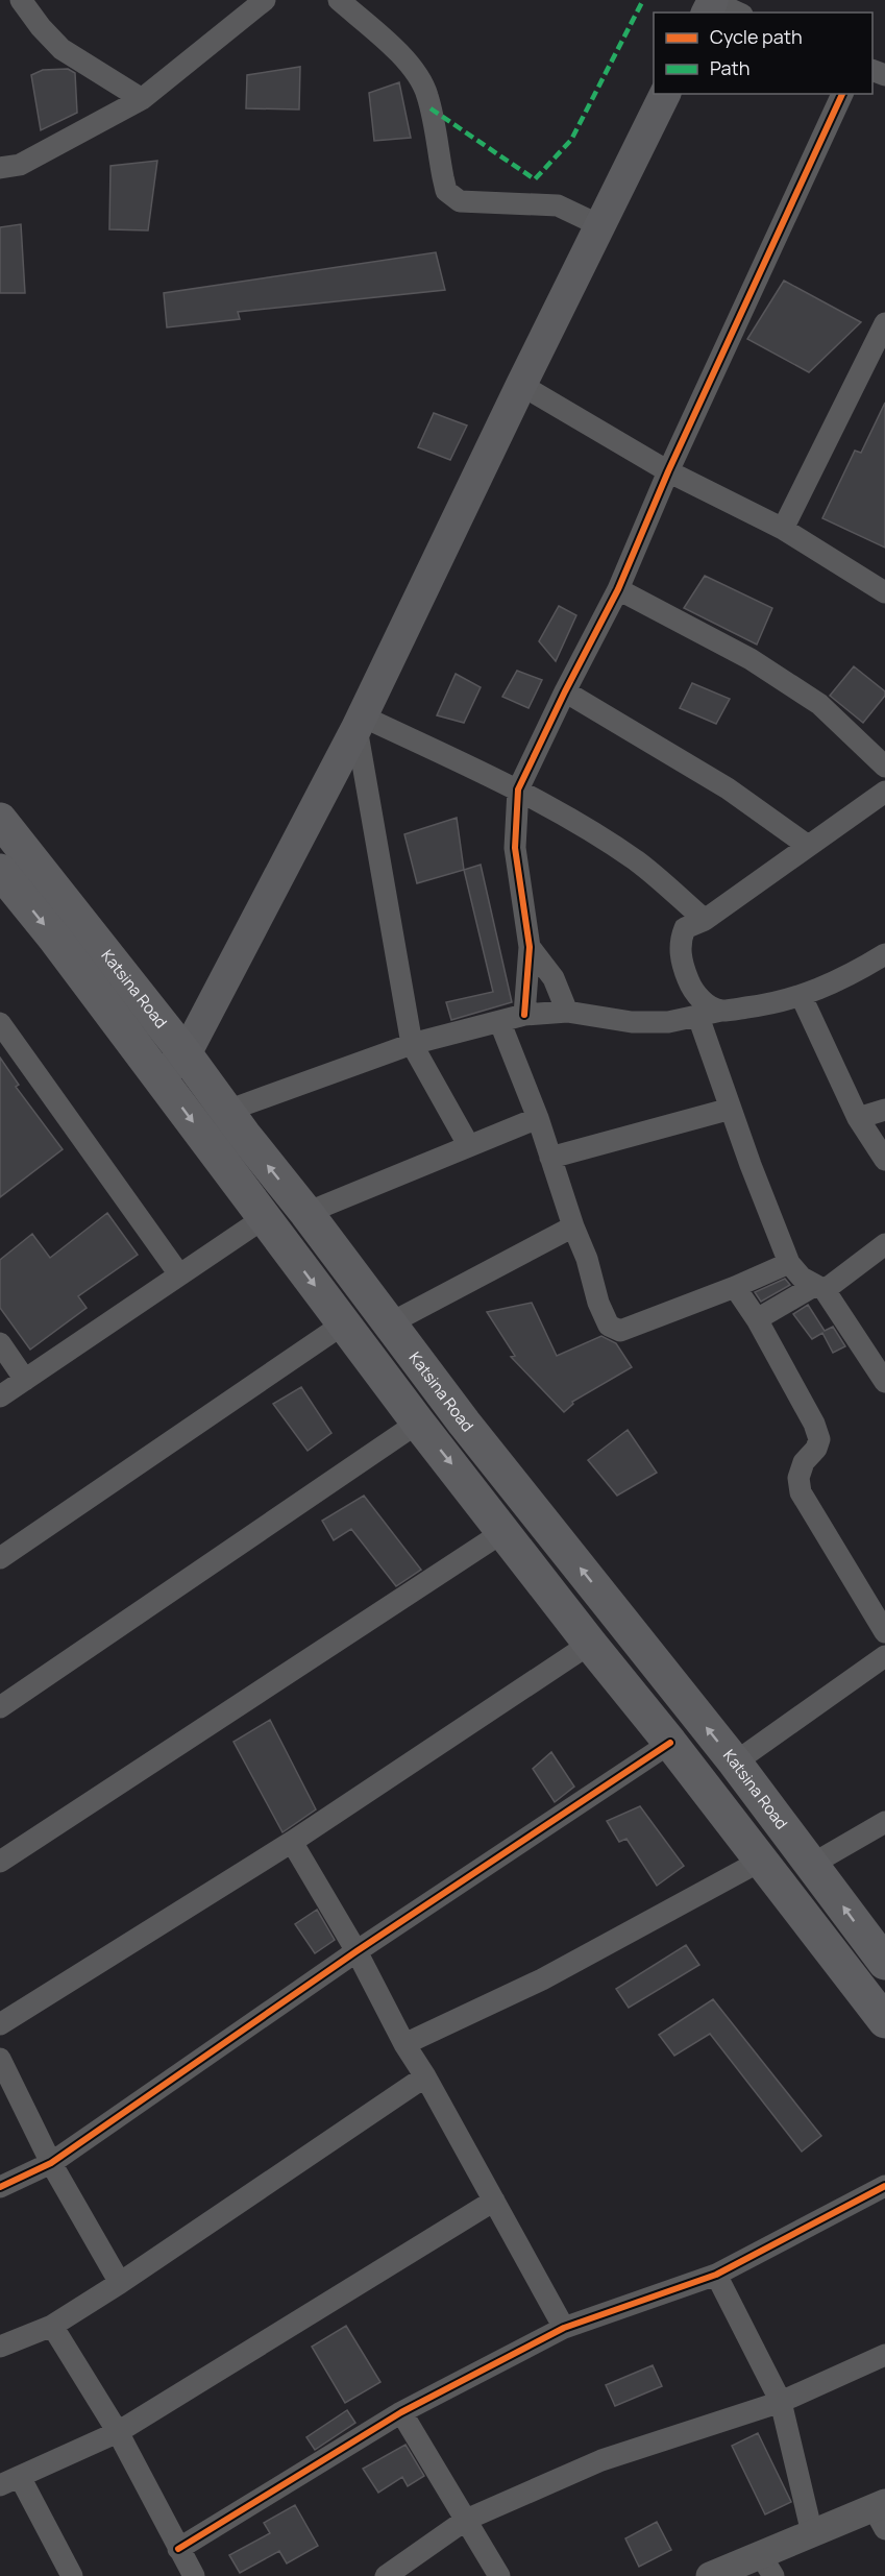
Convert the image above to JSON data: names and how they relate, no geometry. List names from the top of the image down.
{
  "streets": {
    "highway": ["Katsina Road"]
  },
  "legend": ["Cycle path", "Path"]
}
